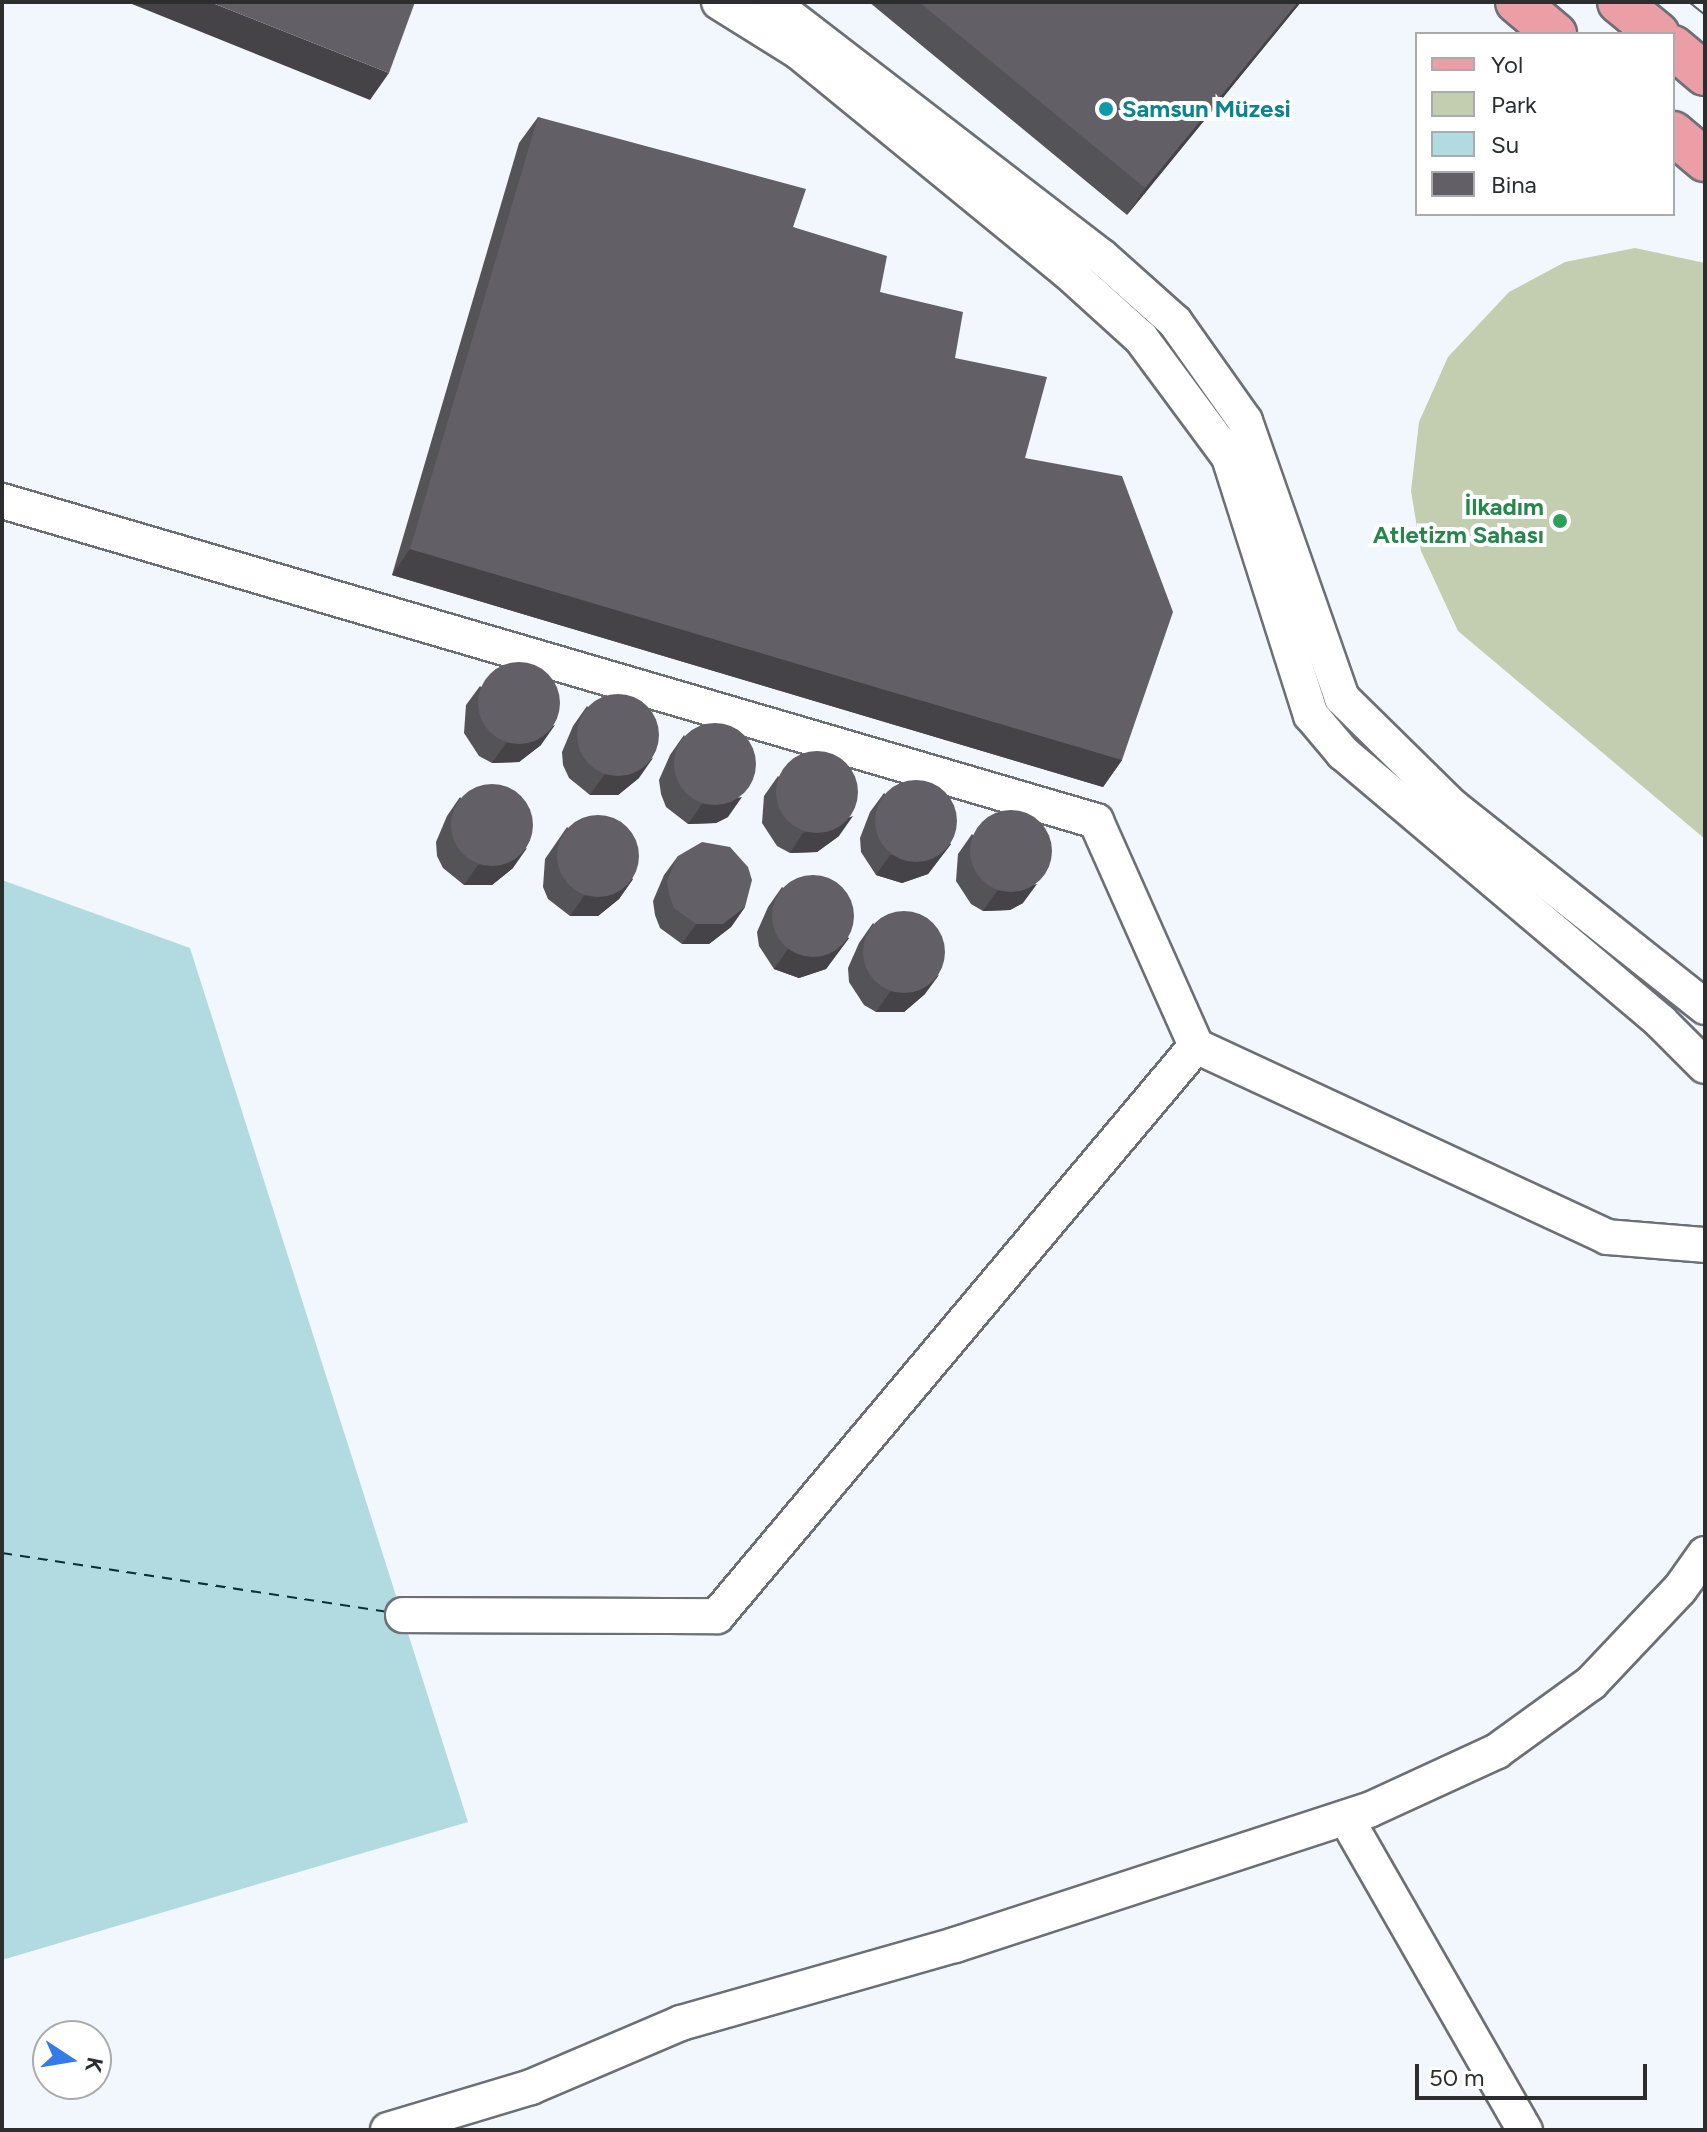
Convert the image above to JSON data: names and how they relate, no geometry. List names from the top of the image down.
{
  "places": ["Samsun Müzesi", "İlkadım Atletizm Sahası"],
  "legend": [
    "Yol",
    "Park",
    "Su",
    "Bina"
  ],
  "scale_bar": "50 m",
  "north": "right"
}
